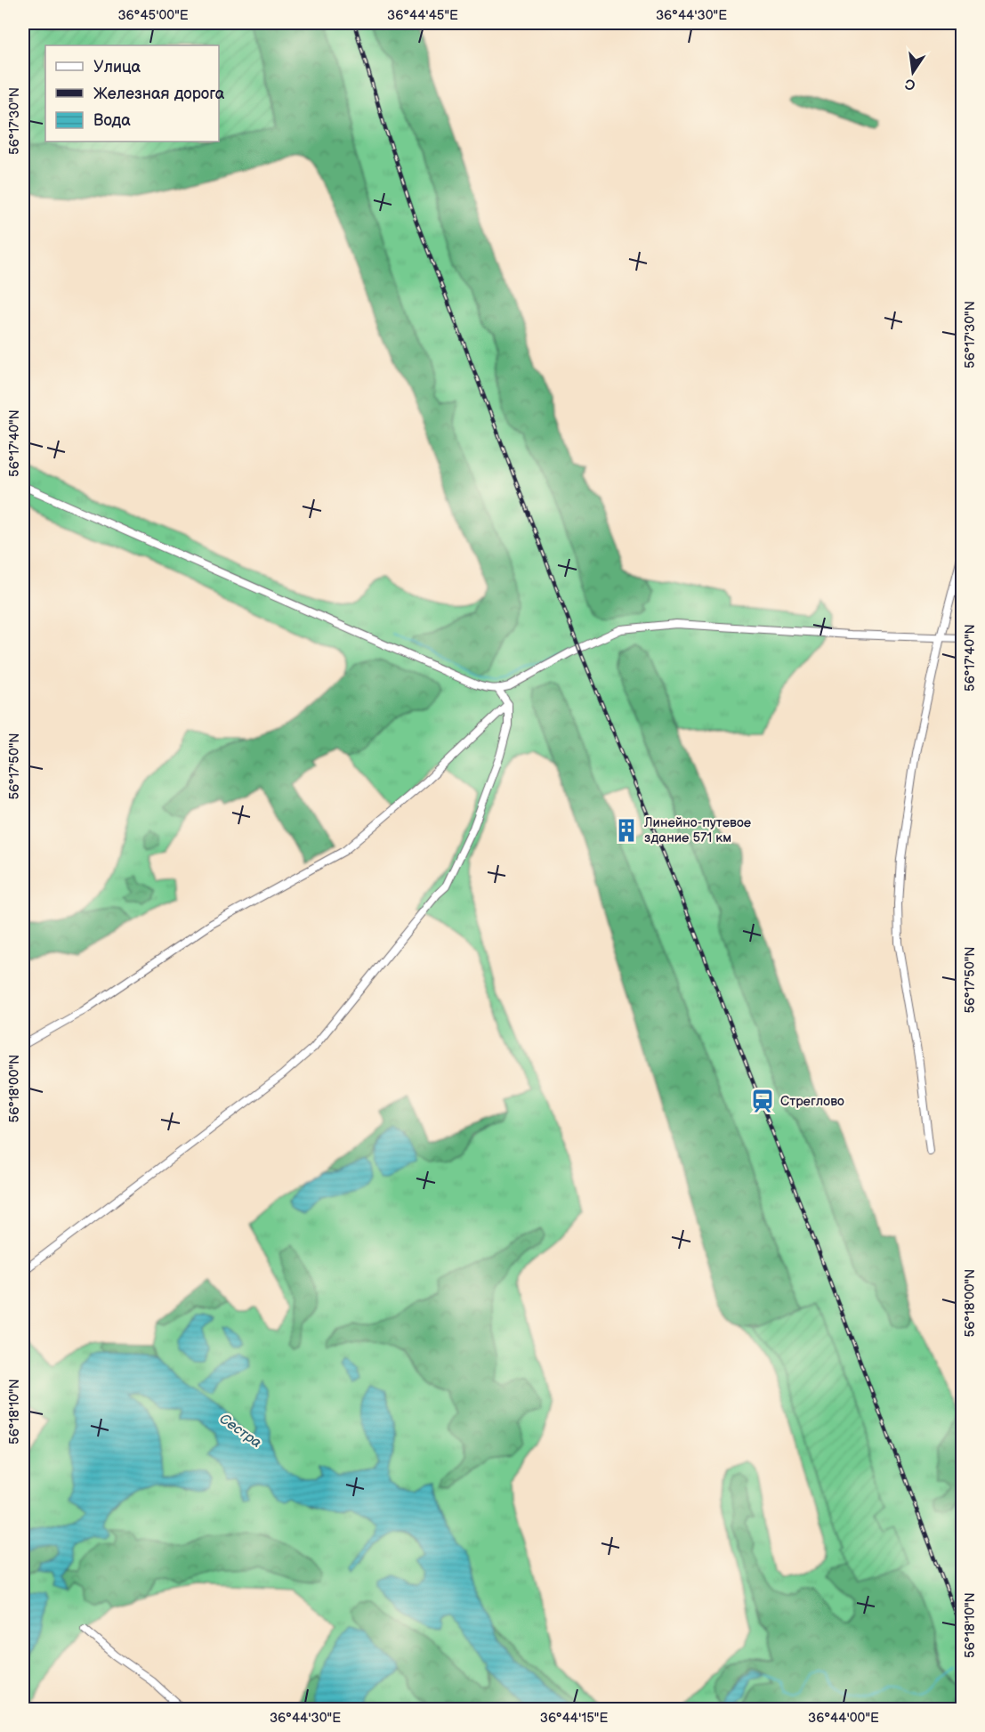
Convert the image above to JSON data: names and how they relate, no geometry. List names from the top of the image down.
{
  "water": ["Сестра"],
  "places": {
    "building": ["Линейно-путевое здание 571 км"],
    "station": ["Стреглово"]
  },
  "legend": ["Улица", "Железная дорога", "Вода"],
  "north": "bottom",
  "coordinates": [
    "36°45'00\"E",
    "36°44'45\"E",
    "36°44'30\"E",
    "56°17'30\"N",
    "56°17'40\"N",
    "56°17'50\"N",
    "56°18'00\"N",
    "56°18'10\"N",
    "36°44'15\"E",
    "36°44'00\"E"
  ]
}
